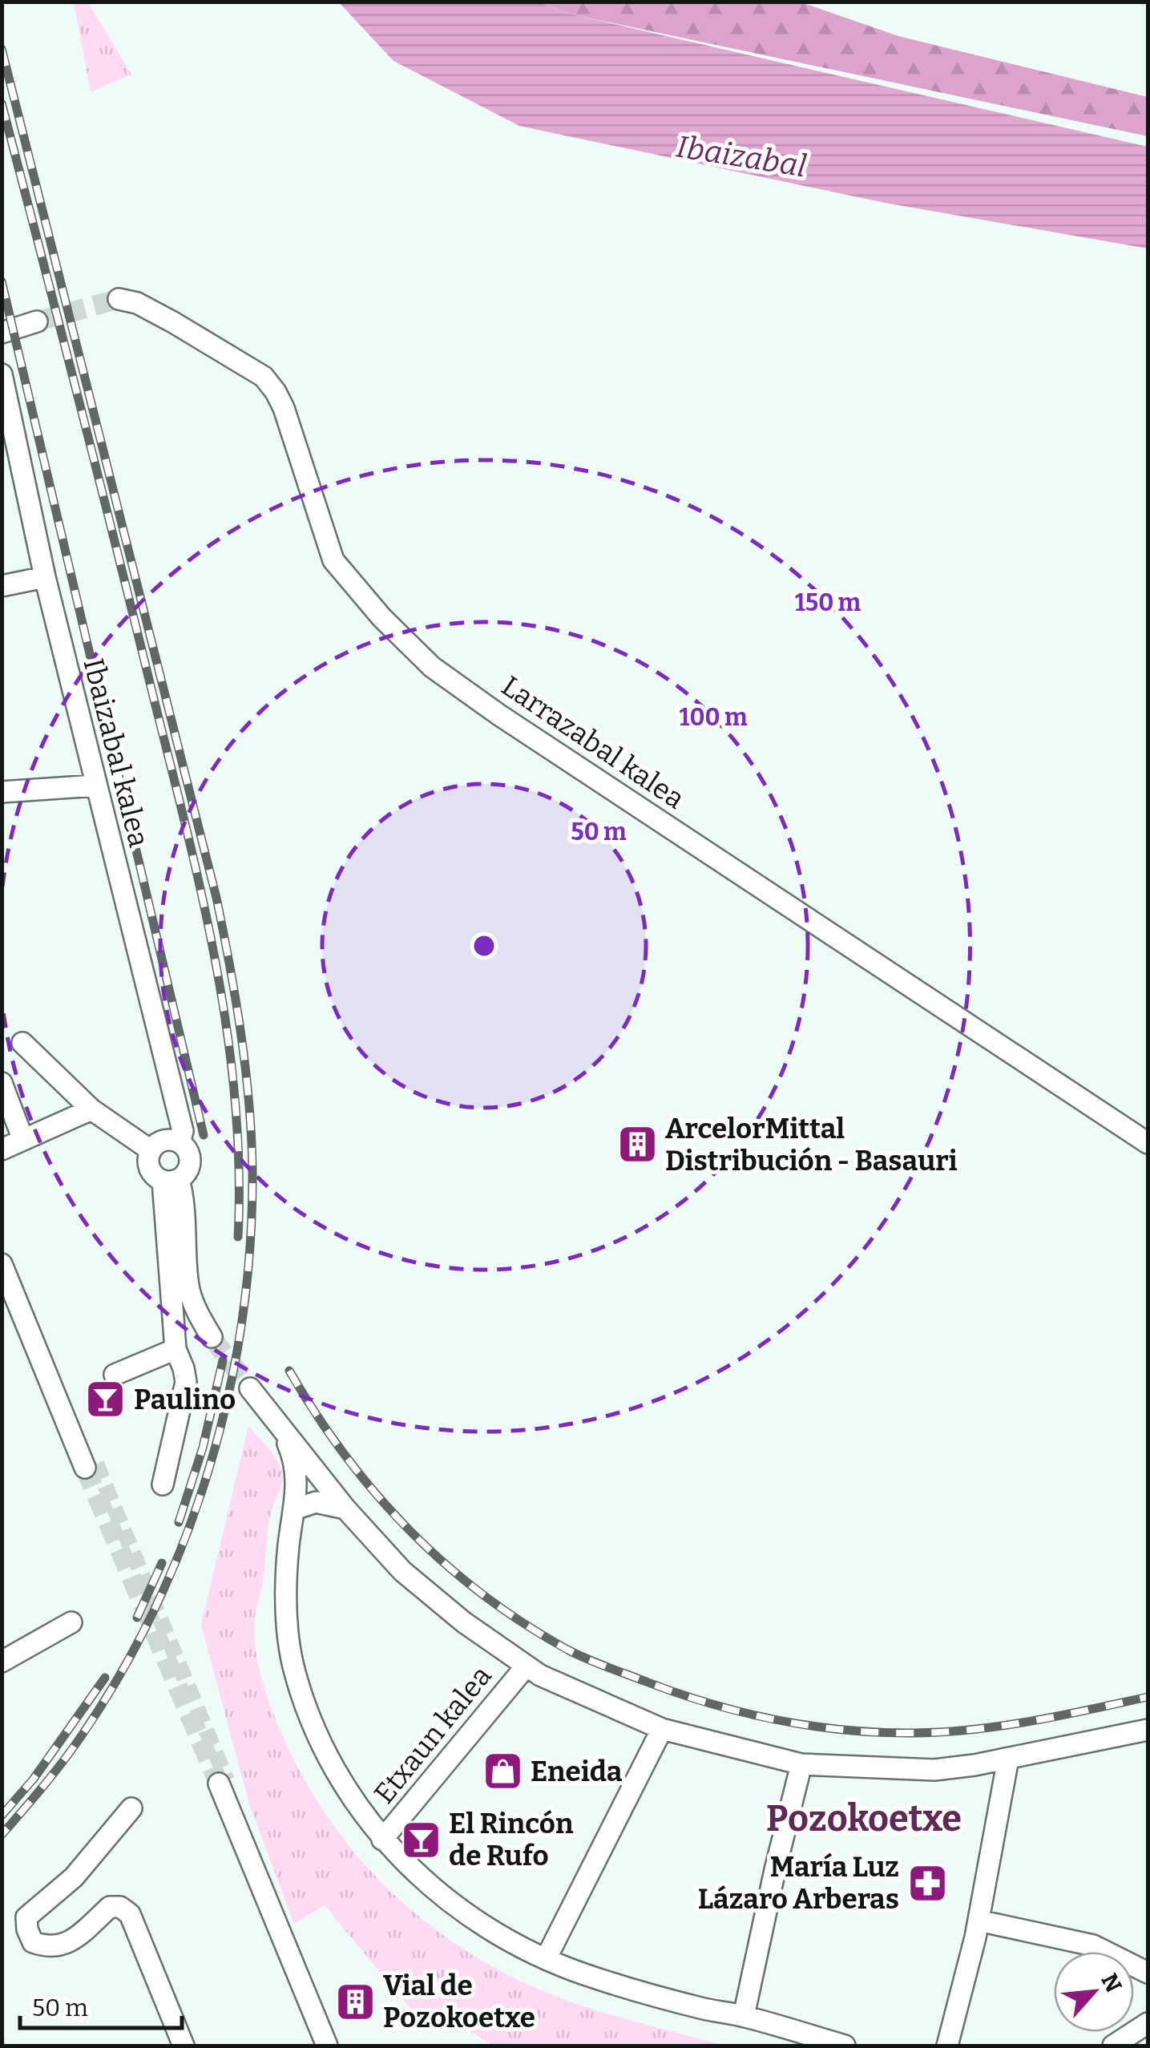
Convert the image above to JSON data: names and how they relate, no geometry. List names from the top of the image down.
{
  "streets": {
    "street": ["Larrazabal kalea", "Ibaizabal kalea", "Etxaun kalea"]
  },
  "districts": ["Pozokoetxe"],
  "water": ["Ibaizabal"],
  "places": {
    "building": ["ArcelorMittal Distribución - Basauri", "Vial de Pozokoetxe"],
    "bar": ["Paulino", "El Rincón de Rufo"],
    "shop": ["Eneida"],
    "pharmacy": ["María Luz Lázaro Arberas"]
  },
  "scale_bar": "50 m",
  "north": "top right",
  "rings": ["150 m", "100 m", "50 m"]
}
